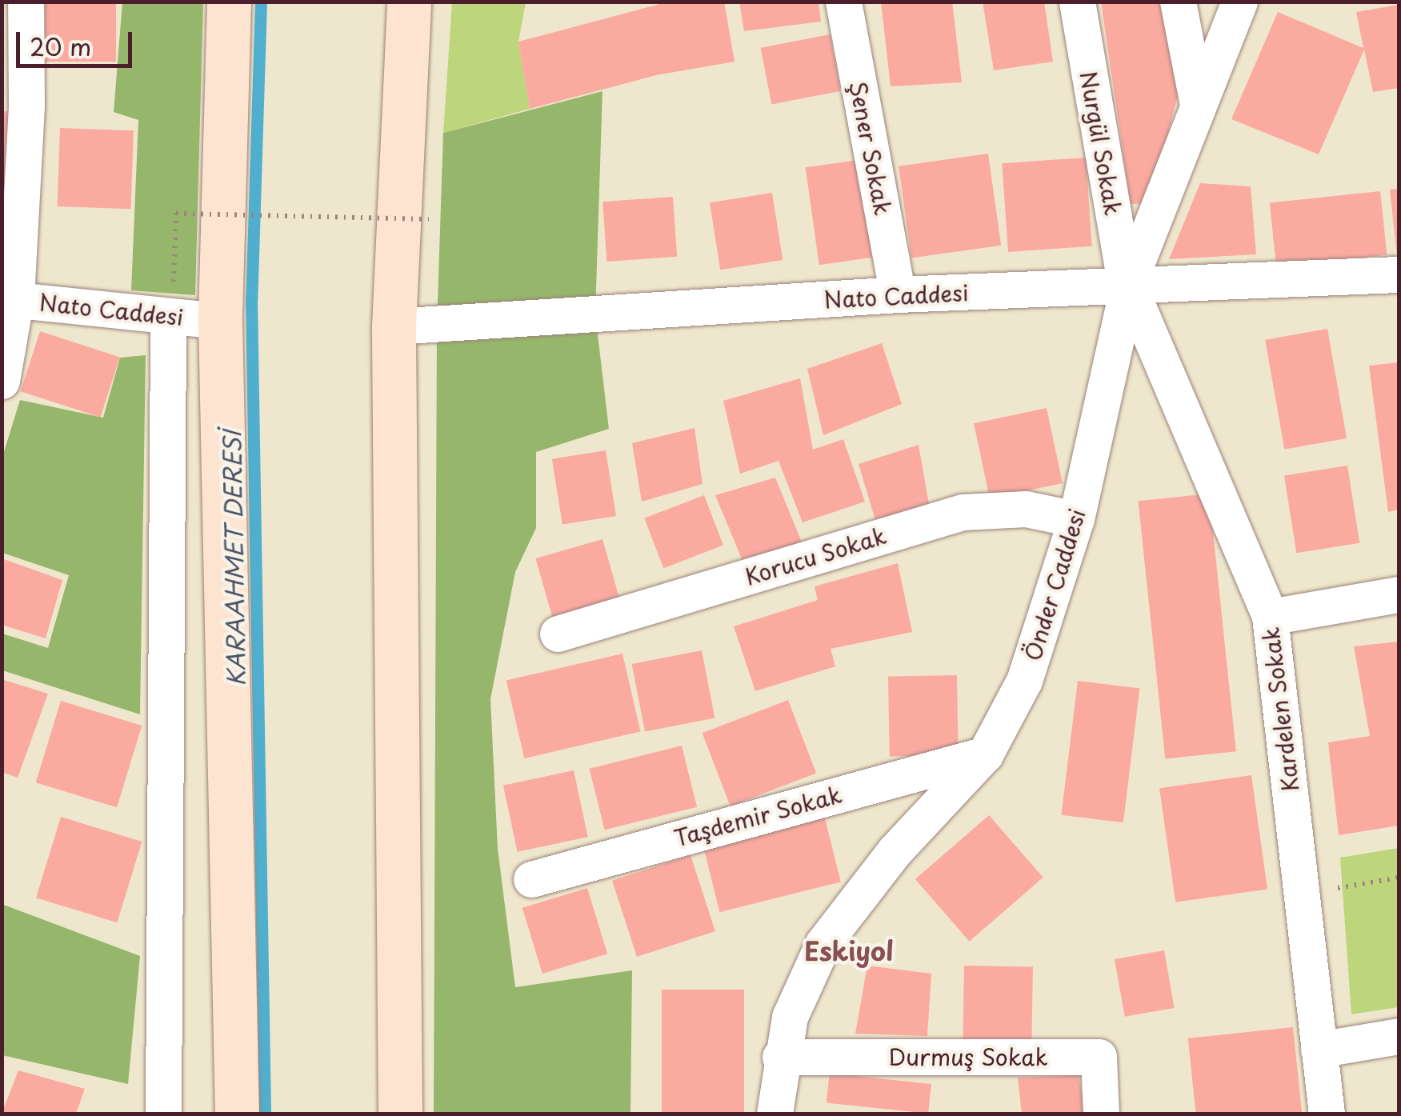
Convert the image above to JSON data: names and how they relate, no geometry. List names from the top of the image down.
{
  "streets": {
    "street": [
      "Nurgül Sokak",
      "Şener Sokak",
      "Nato Caddesi",
      "Korucu Sokak",
      "Önder Caddesi",
      "Kardelen Sokak",
      "Taşdemir Sokak",
      "Durmuş Sokak"
    ]
  },
  "crossings": [
    ["Nurgül Sokak", "Nato Caddesi"],
    ["Nurgül Sokak", "Önder Caddesi"],
    ["Nurgül Sokak", "Kardelen Sokak"],
    ["Şener Sokak", "Nato Caddesi"],
    ["Nato Caddesi", "Önder Caddesi"],
    ["Nato Caddesi", "Kardelen Sokak"],
    ["Korucu Sokak", "Önder Caddesi"],
    ["Önder Caddesi", "Kardelen Sokak"],
    ["Önder Caddesi", "Taşdemir Sokak"],
    ["Önder Caddesi", "Durmuş Sokak"]
  ],
  "districts": ["Eskiyol"],
  "water": ["KARAAHMET DERESİ"],
  "scale_bar": "20 m"
}
